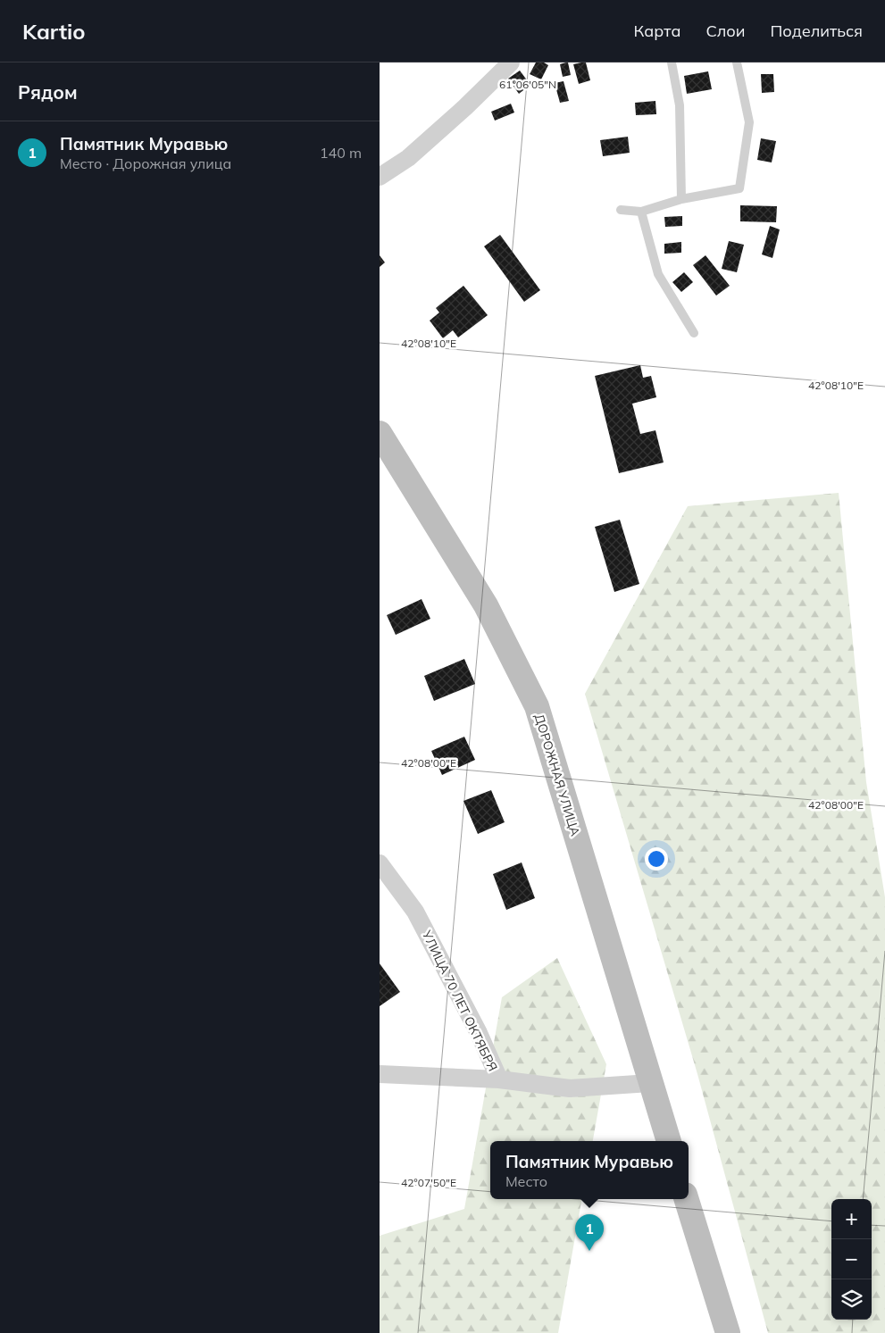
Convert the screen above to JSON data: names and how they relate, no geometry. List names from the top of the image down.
{
  "streets": {
    "main road": ["ДОРОЖНАЯ УЛИЦА"],
    "street": ["УЛИЦА 70 ЛЕТ ОКТЯБРЯ"]
  },
  "crossings": [
    ["ДОРОЖНАЯ УЛИЦА", "УЛИЦА 70 ЛЕТ ОКТЯБРЯ"]
  ],
  "page": {
    "header": "Kartio",
    "nav": ["Карта", "Слои", "Поделиться"],
    "heading": "Рядом",
    "list": [
      {
        "mark": "1",
        "name": "Памятник Муравью",
        "note": "Место · Дорожная улица",
        "value": "140 m"
      }
    ],
    "popup": ["Памятник Муравью", "Место"],
    "map_buttons": ["+", "−"],
    "pins": "1"
  },
  "coordinates": [
    "61°06'05\"N",
    "42°08'10\"E",
    "42°08'00\"E",
    "42°07'50\"E"
  ]
}
